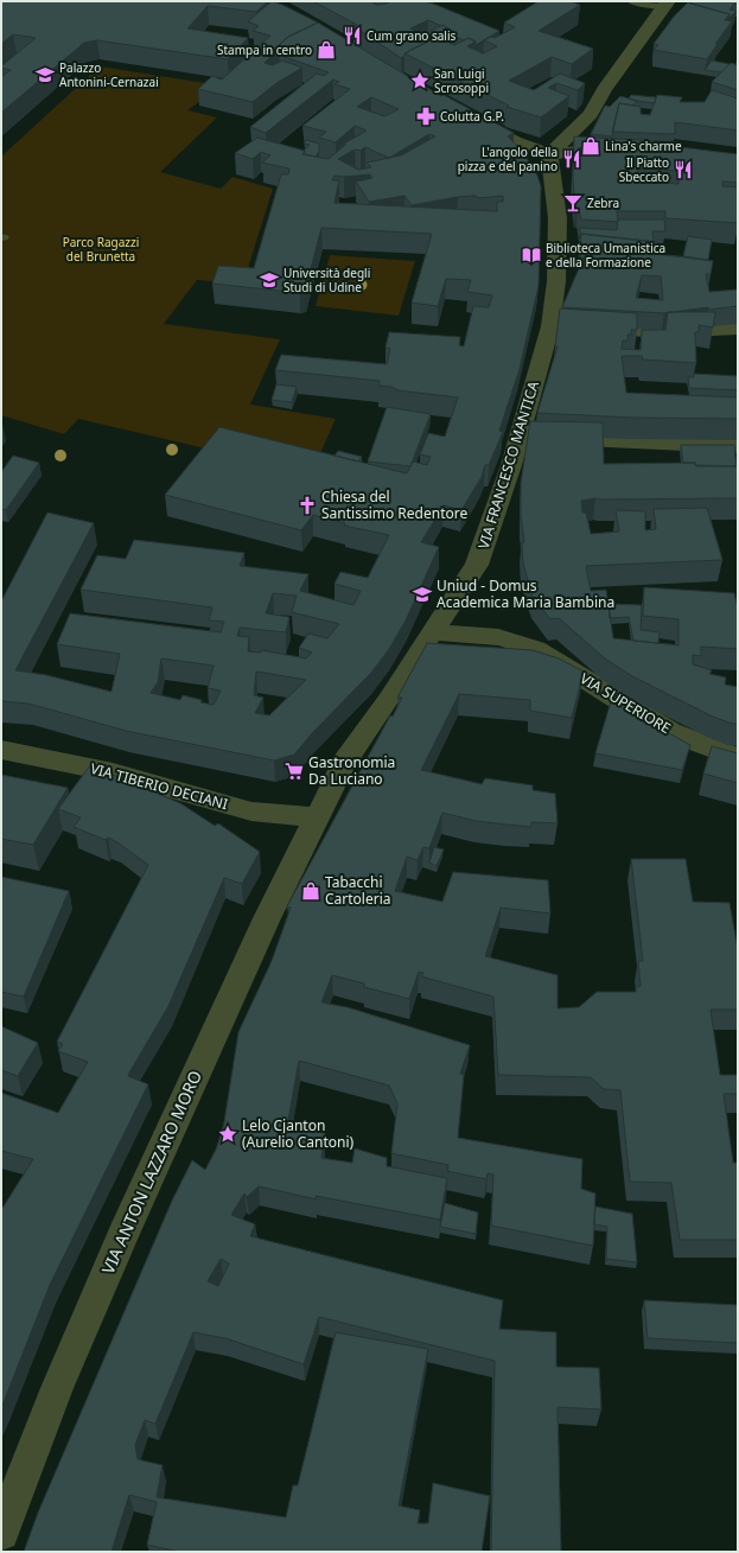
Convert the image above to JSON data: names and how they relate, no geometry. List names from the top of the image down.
{
  "streets": {
    "street": [
      "VIA FRANCESCO MANTICA",
      "VIA SUPERIORE",
      "VIA TIBERIO DECIANI",
      "VIA ANTON LAZZARO MORO"
    ]
  },
  "crossings": [
    ["VIA FRANCESCO MANTICA", "VIA SUPERIORE"],
    ["VIA FRANCESCO MANTICA", "VIA TIBERIO DECIANI"],
    ["VIA FRANCESCO MANTICA", "VIA ANTON LAZZARO MORO"],
    ["VIA TIBERIO DECIANI", "VIA ANTON LAZZARO MORO"]
  ],
  "parks": ["Parco Ragazzi del Brunetta"],
  "places": {
    "restaurant": ["Cum grano salis", "L'angolo della pizza e del panino", "Il Piatto Sbeccato"],
    "shop": ["Stampa in centro", "Lina's charme", "Tabacchi Cartoleria"],
    "school or university": ["Palazzo Antonini-Cernazai", "Università degli Studi di Udine", "Uniud - Domus Academica Maria Bambina"],
    "place": ["San Luigi Scrosoppi", "Lelo Cjanton (Aurelio Cantoni)"],
    "pharmacy": ["Colutta G.P."],
    "bar": ["Zebra"],
    "library": ["Biblioteca Umanistica e della Formazione"],
    "church": ["Chiesa del Santissimo Redentore"],
    "supermarket": ["Gastronomia Da Luciano"]
  }
}
